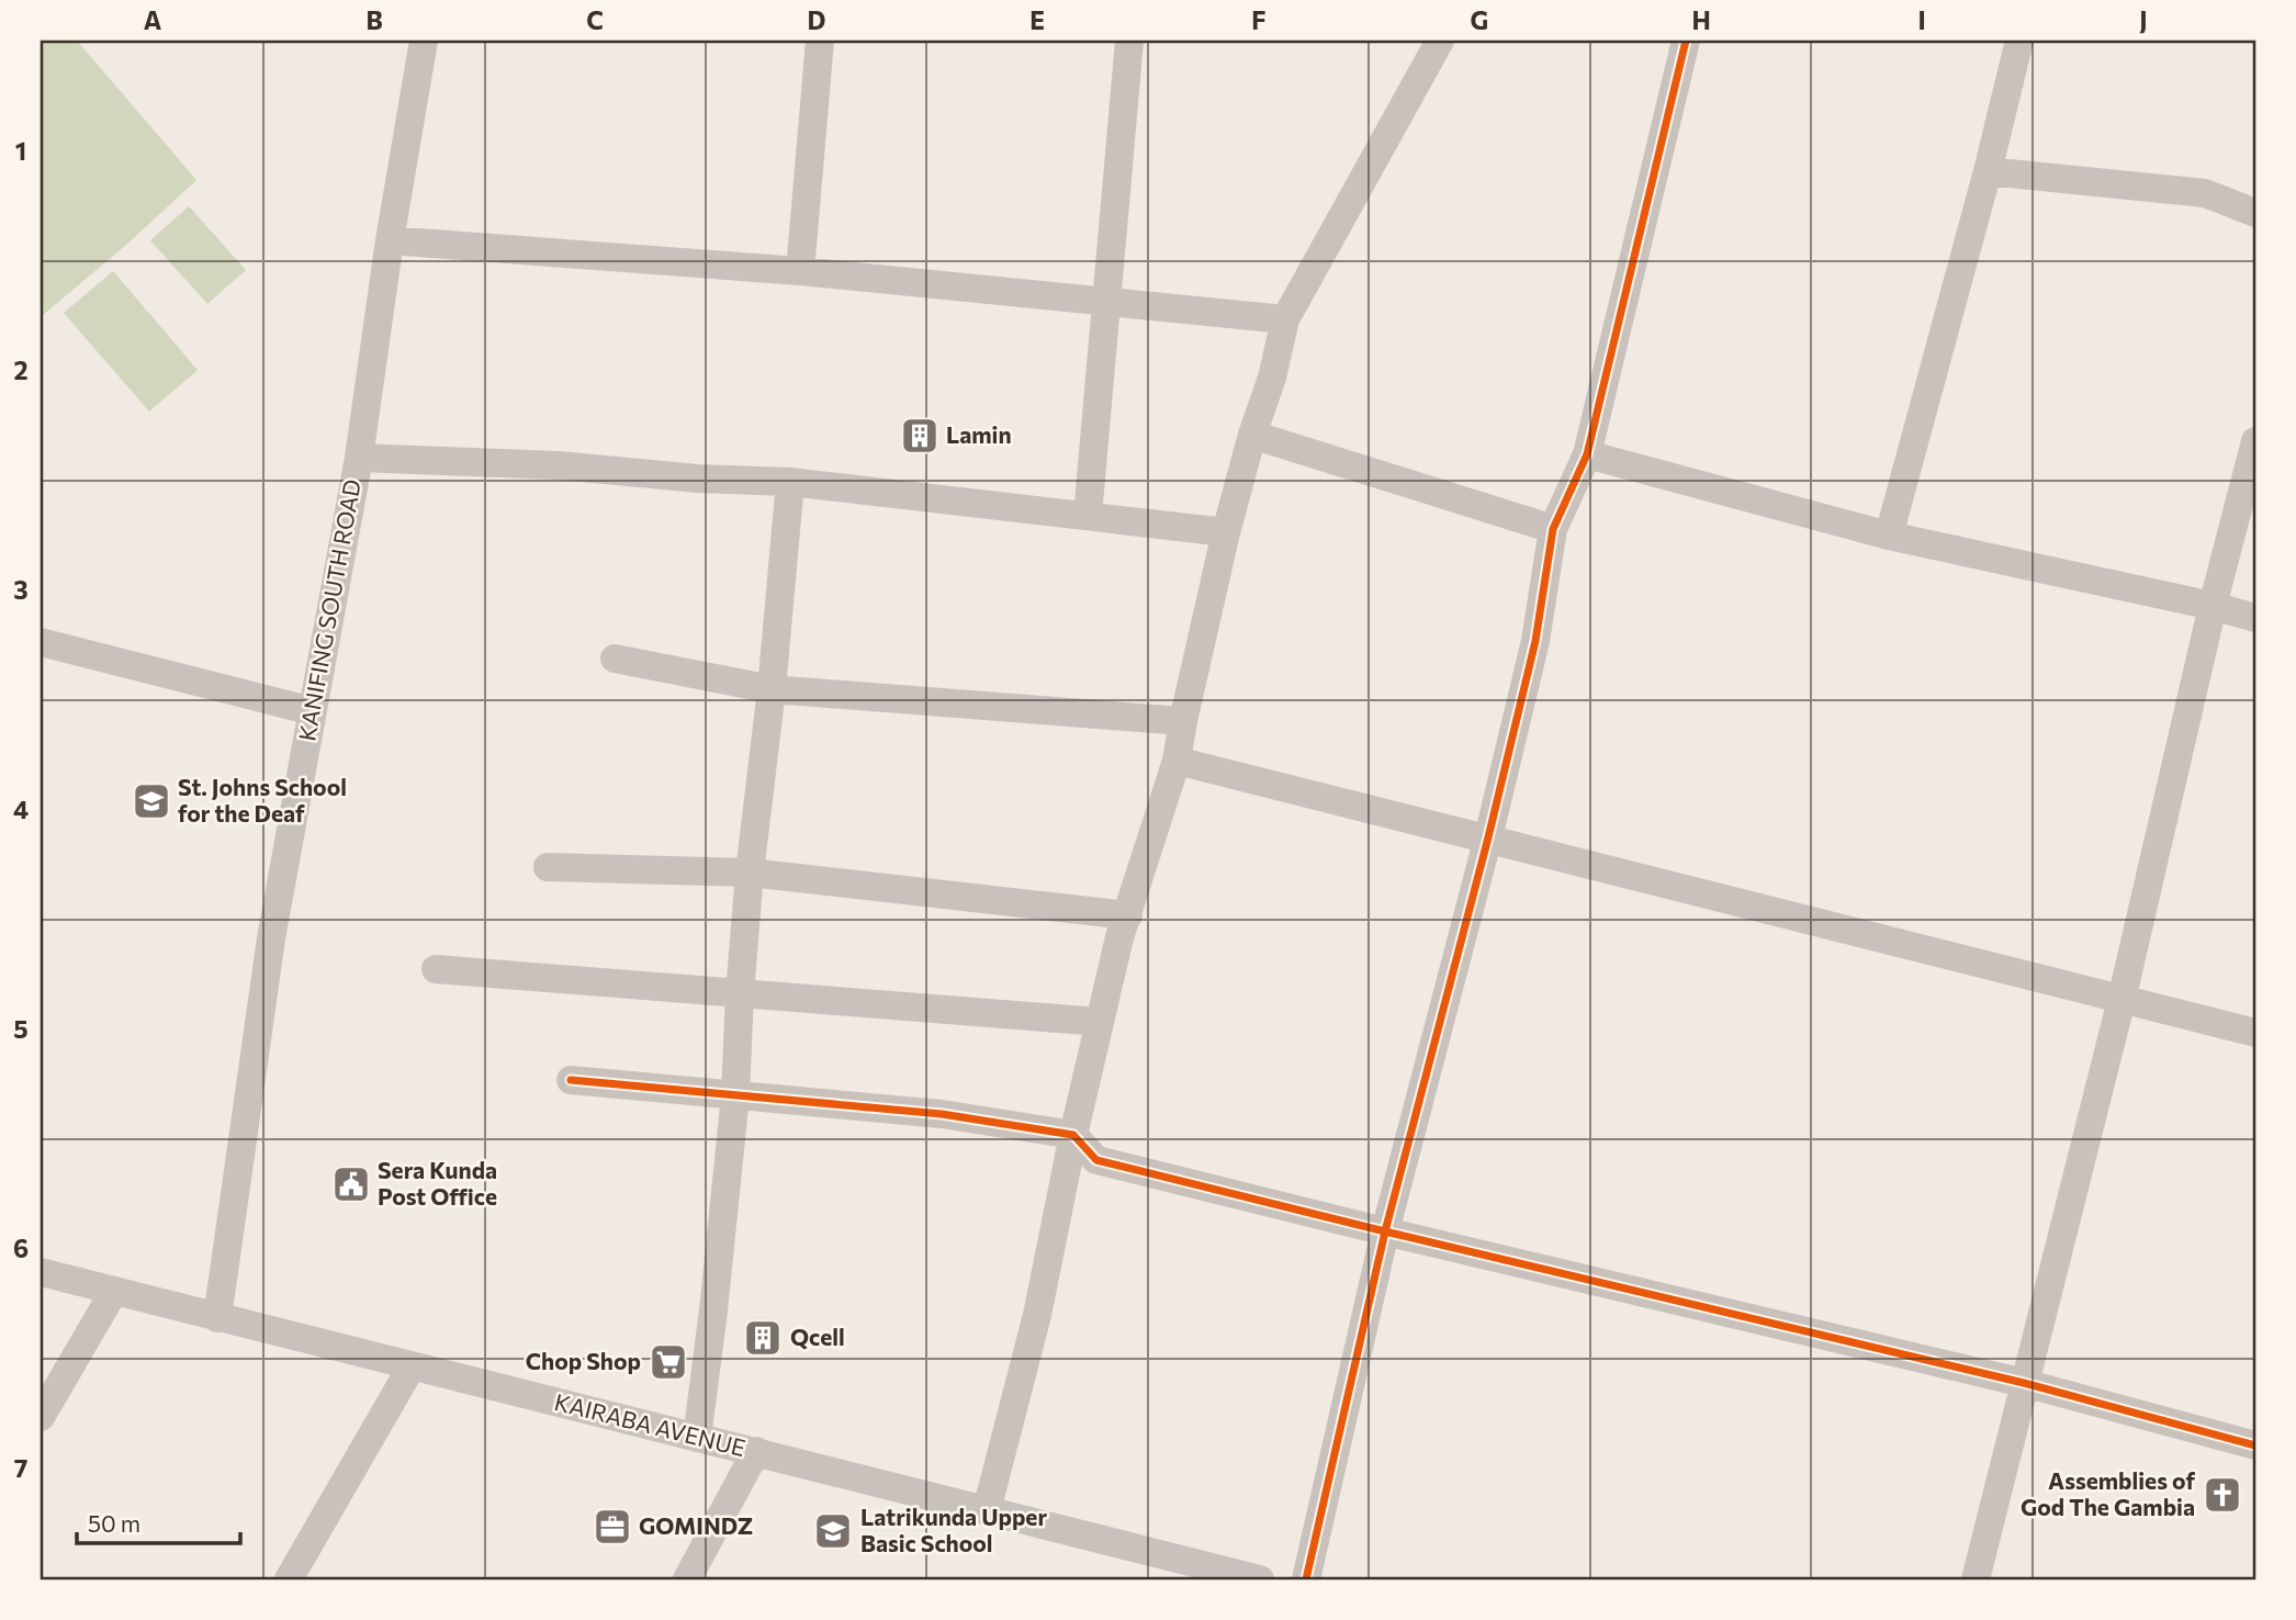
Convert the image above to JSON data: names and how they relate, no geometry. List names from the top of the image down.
{
  "streets": {
    "street": ["KANIFING SOUTH ROAD", "KAIRABA AVENUE"]
  },
  "crossings": [
    ["KANIFING SOUTH ROAD", "KAIRABA AVENUE"]
  ],
  "places": {
    "building": ["Lamin", "Qcell"],
    "school or university": ["St. Johns School for the Deaf", "Latrikunda Upper Basic School"],
    "public building": ["Sera Kunda Post Office"],
    "supermarket": ["Chop Shop"],
    "church": ["Assemblies of God The Gambia"],
    "office": ["GOMINDZ"]
  },
  "scale_bar": "50 m",
  "grid": {
    "columns": [
      "A",
      "B",
      "C",
      "D",
      "E",
      "F",
      "G",
      "H",
      "I",
      "J"
    ],
    "rows": [
      "1",
      "2",
      "3",
      "4",
      "5",
      "6",
      "7"
    ]
  }
}
